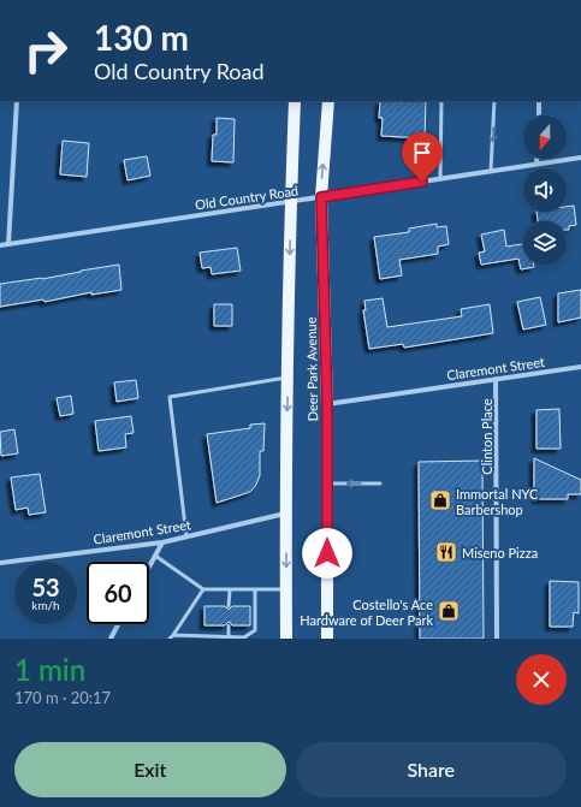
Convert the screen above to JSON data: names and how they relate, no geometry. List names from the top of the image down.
{
  "streets": {
    "main road": ["Deer Park Avenue"],
    "street": ["Old Country Road", "Claremont Street", "Clinton Place"]
  },
  "crossings": [
    ["Old Country Road", "Deer Park Avenue"],
    ["Claremont Street", "Deer Park Avenue"],
    ["Claremont Street", "Clinton Place"]
  ],
  "places": {
    "shop": ["Immortal NYC Barbershop", "Costello's Ace Hardware of Deer Park"],
    "restaurant": ["Miseno Pizza"]
  },
  "north": "bottom",
  "page": {
    "turn": ["130 m", "Old Country Road"],
    "speed": "53 km/h",
    "limit": "60",
    "heading": ["1 min", "170 m · 20:17"],
    "buttons": ["Exit", "Share"]
  }
}
